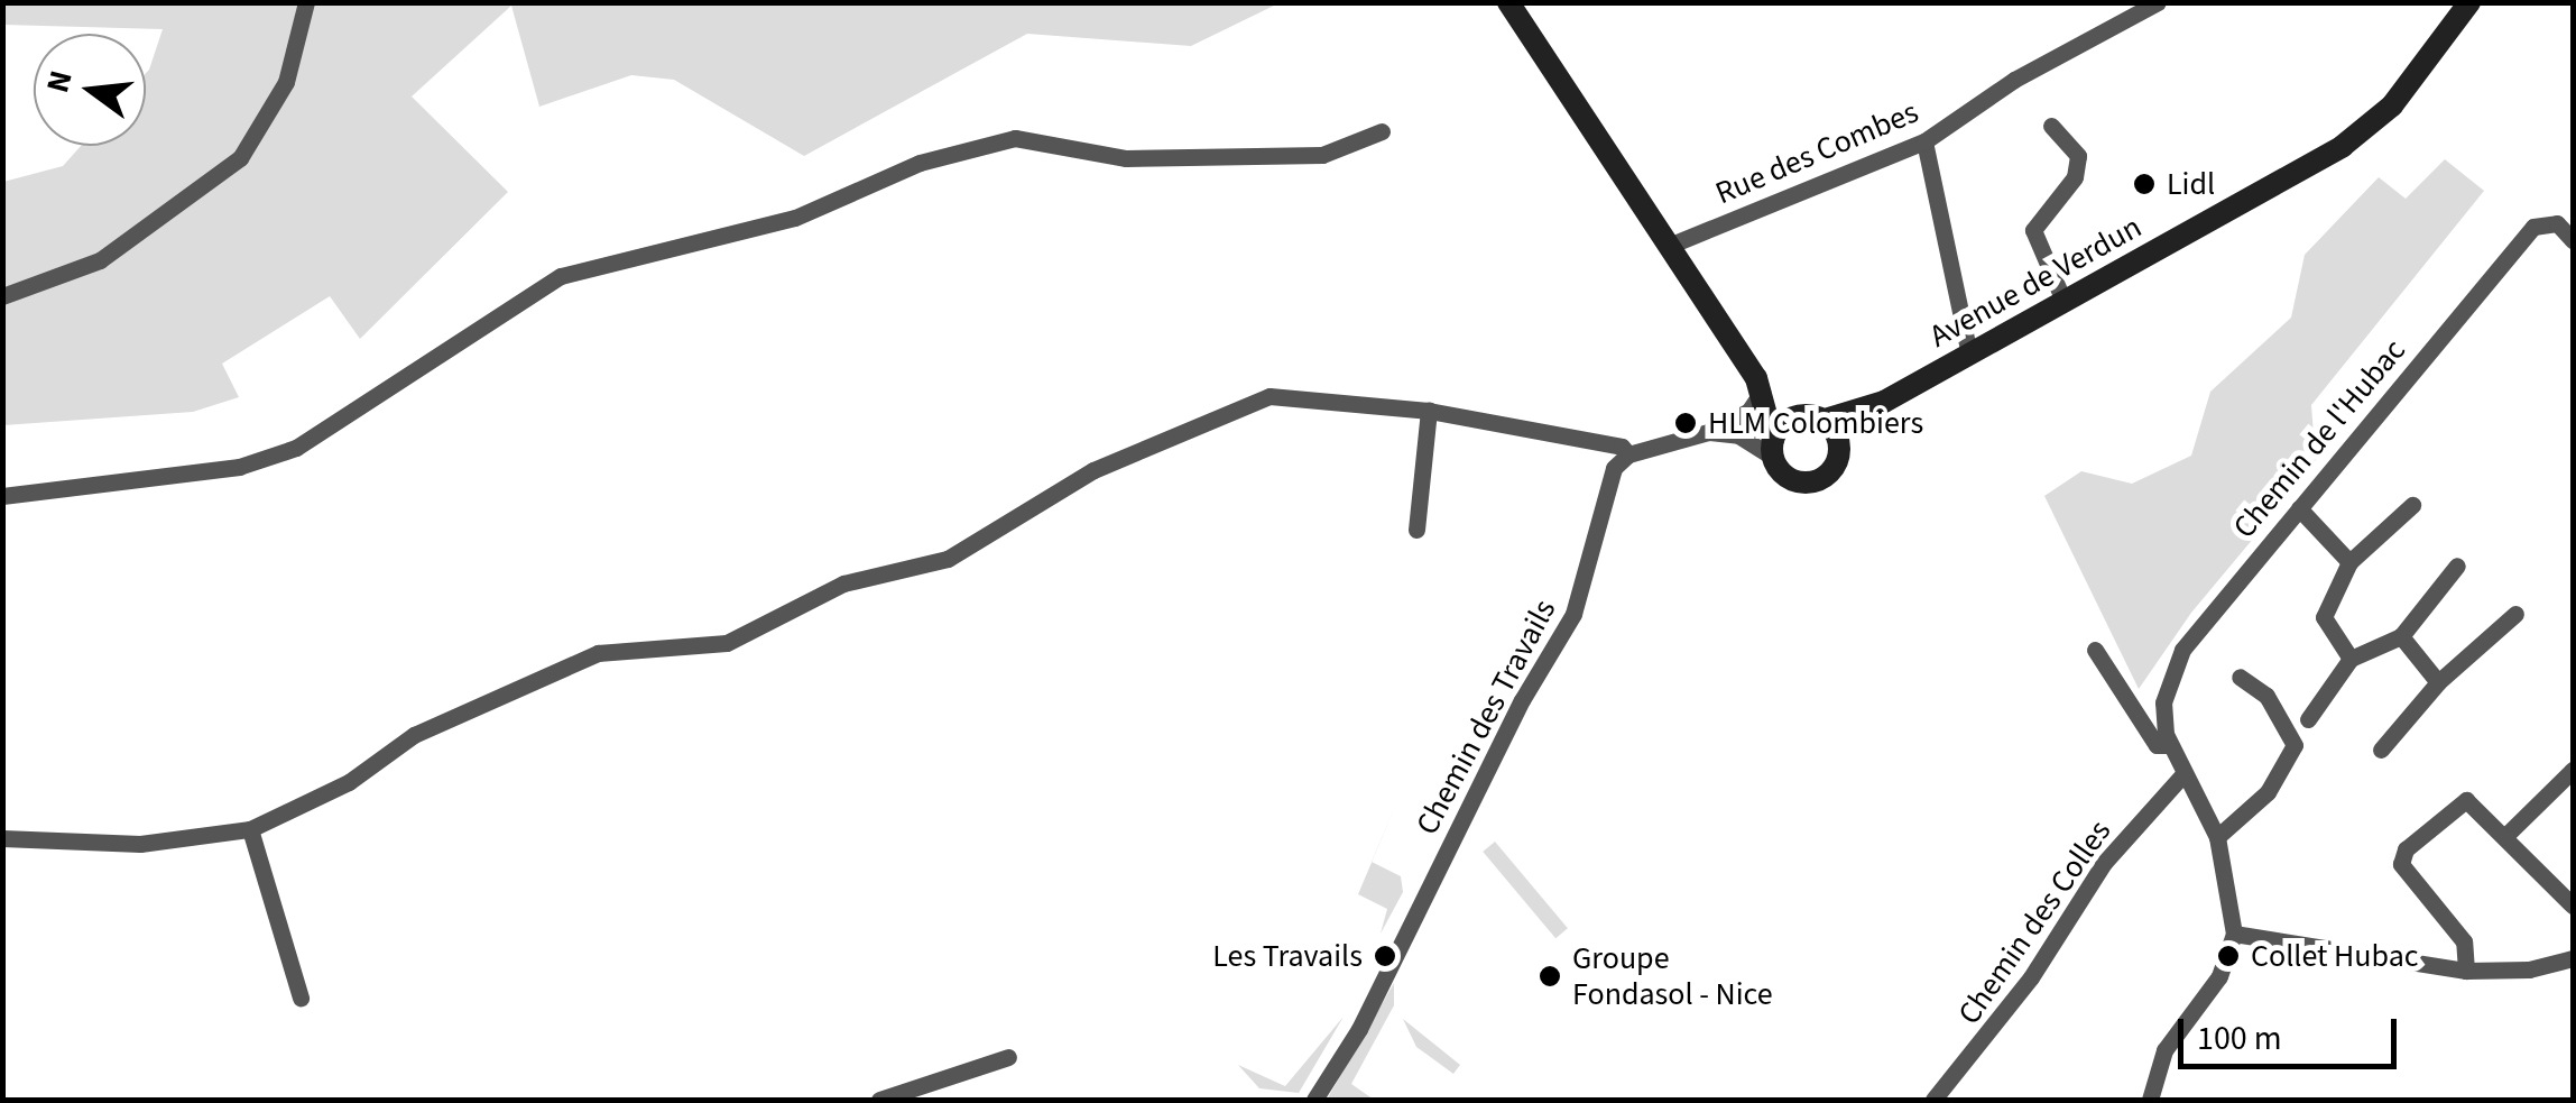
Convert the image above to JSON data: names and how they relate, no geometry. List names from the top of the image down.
{
  "streets": {
    "main road": ["Avenue de Verdun"],
    "street": [
      "Rue des Combes",
      "Chemin de l'Hubac",
      "Chemin des Travails",
      "Chemin des Colles"
    ]
  },
  "places": [
    "Lidl",
    "HLM Colombiers",
    "Les Travails",
    "Collet Hubac",
    "Groupe Fondasol - Nice"
  ],
  "scale_bar": "100 m",
  "north": "left"
}
